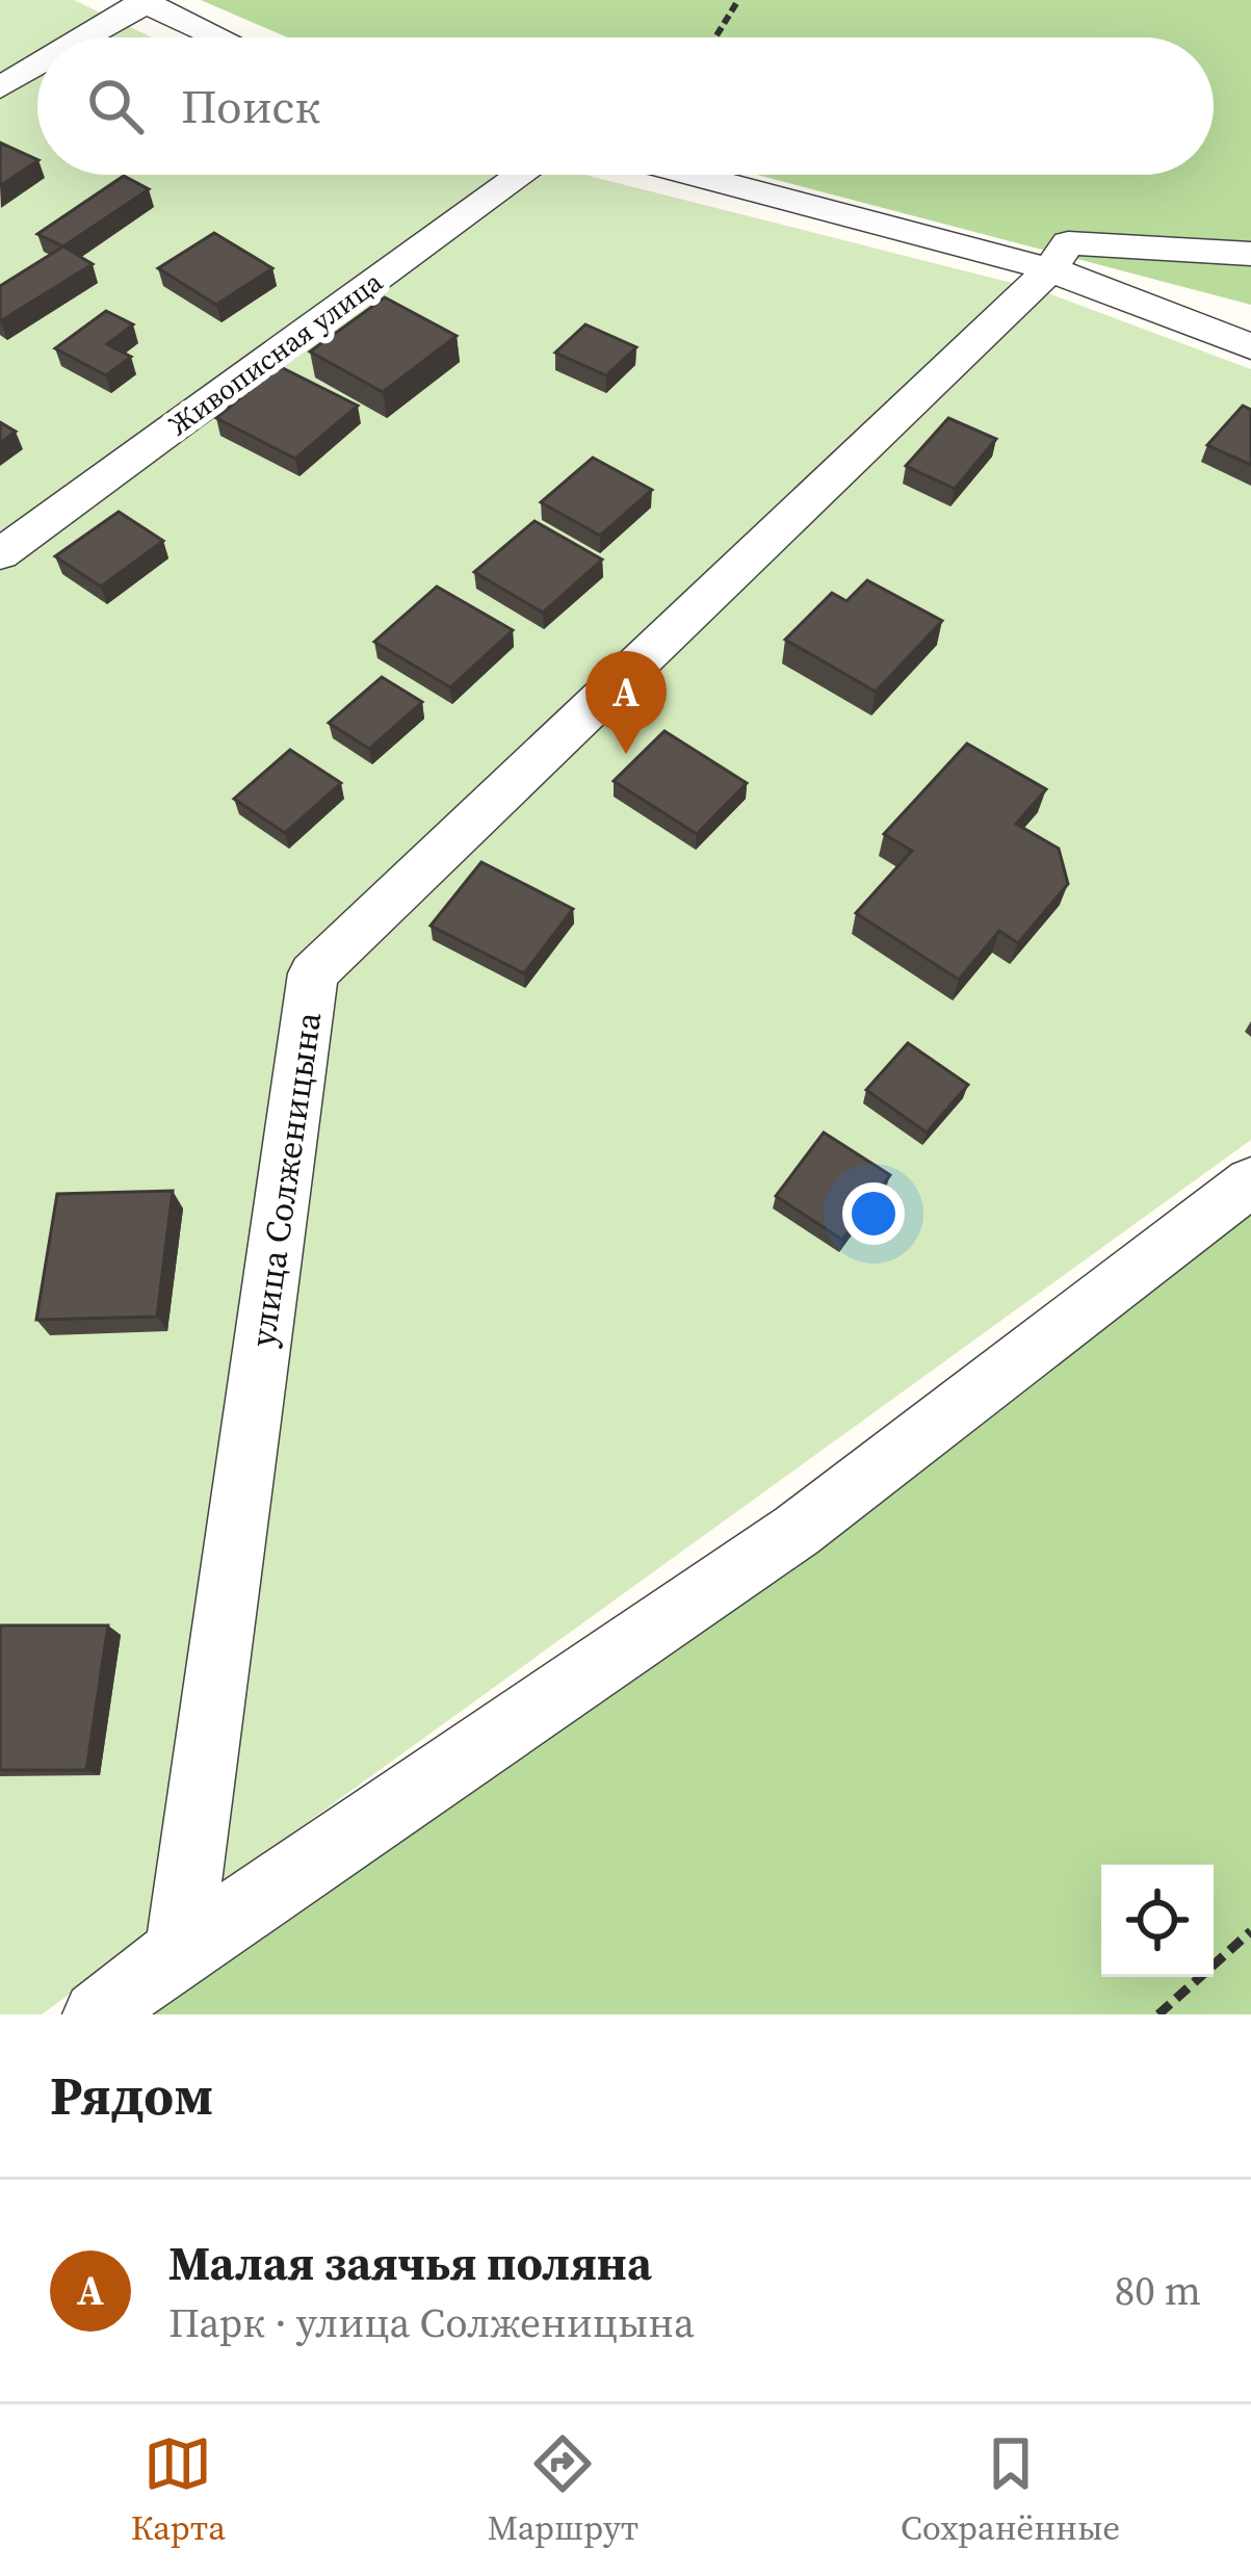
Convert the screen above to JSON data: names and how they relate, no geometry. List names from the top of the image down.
{
  "streets": {
    "street": ["Живописная улица", "улица Солженицына"]
  },
  "page": {
    "search": "Поиск",
    "pins": "A",
    "heading": "Рядом",
    "list": [
      {
        "mark": "A",
        "name": "Малая заячья поляна",
        "note": "Парк · улица Солженицына",
        "value": "80 m"
      }
    ],
    "nav": ["Карта", "Маршрут", "Сохранённые"]
  }
}
